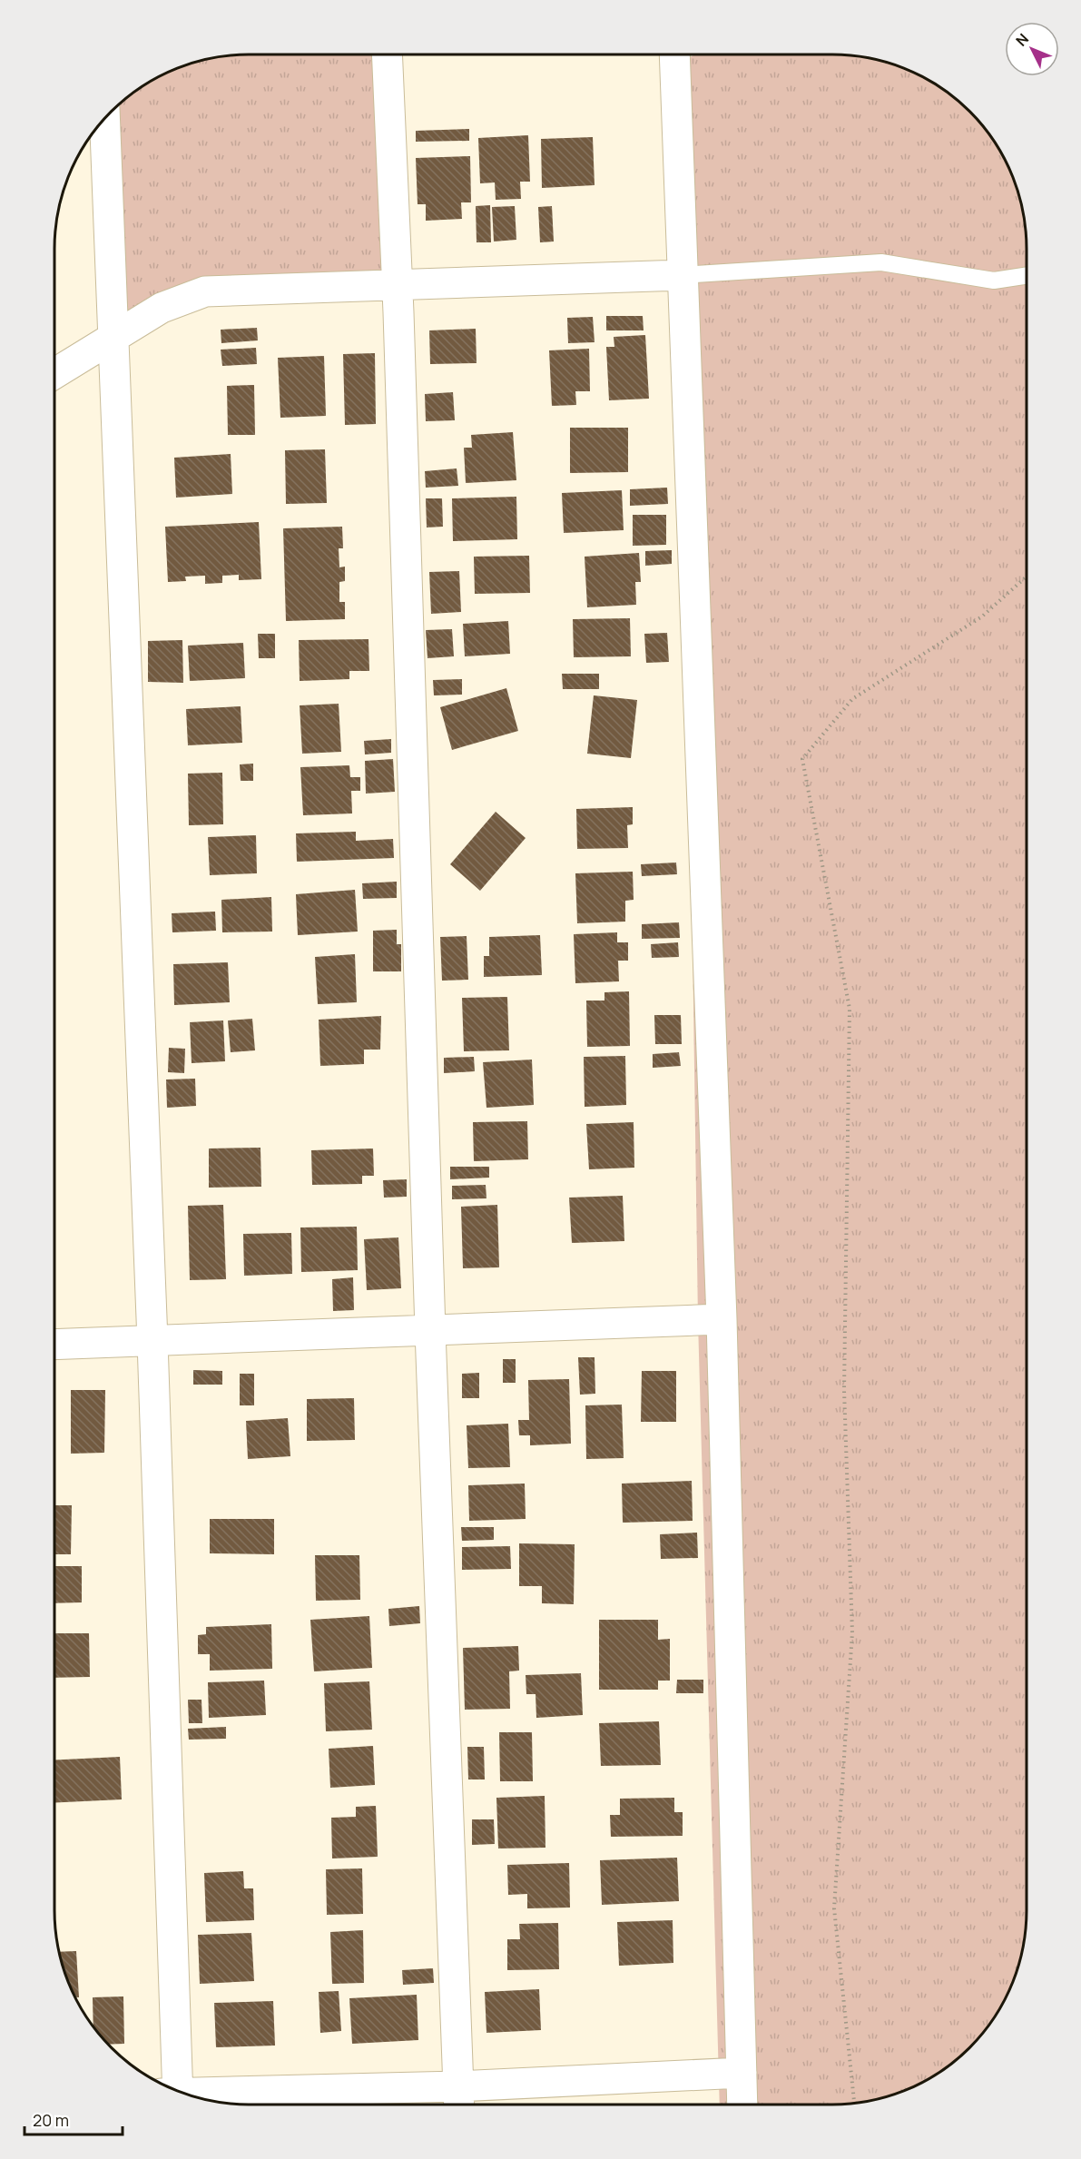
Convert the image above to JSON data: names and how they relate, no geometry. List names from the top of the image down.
{
  "scale_bar": "20 m",
  "north": "top left"
}
